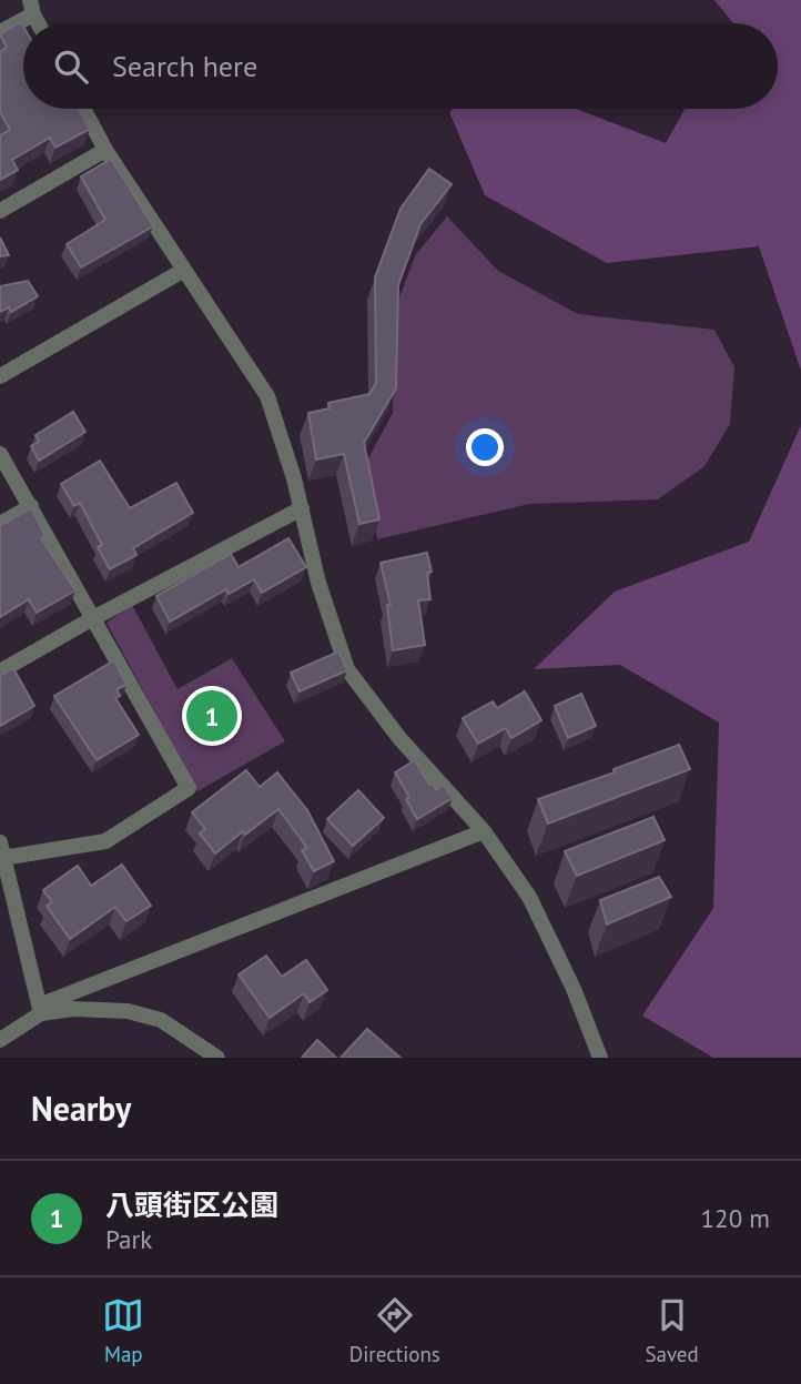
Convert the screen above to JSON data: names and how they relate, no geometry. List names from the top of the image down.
{
  "page": {
    "search": "Search here",
    "pins": "1",
    "heading": "Nearby",
    "list": [
      {
        "mark": "1",
        "name": "八頭街区公園",
        "note": "Park",
        "value": "120 m"
      }
    ],
    "nav": ["Map", "Directions", "Saved"]
  }
}
